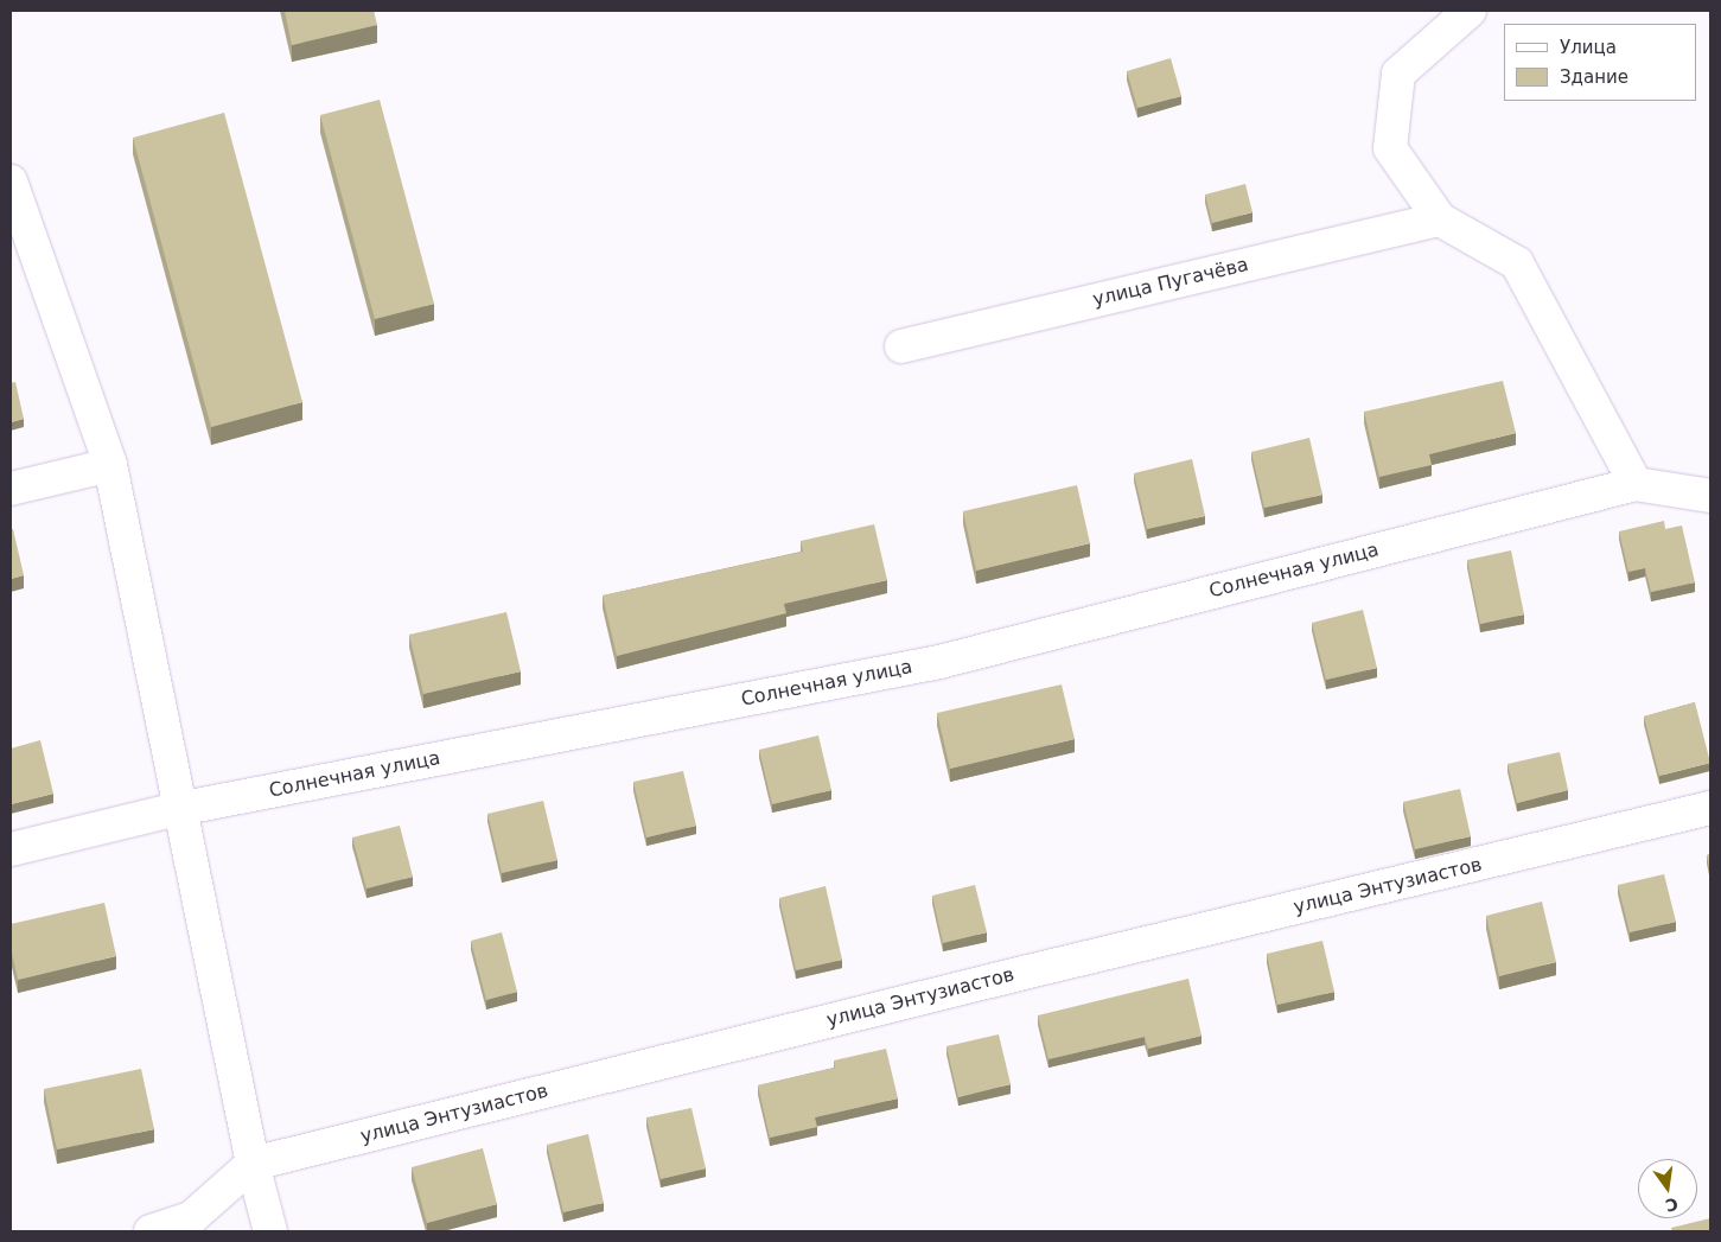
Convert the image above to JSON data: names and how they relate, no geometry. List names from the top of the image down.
{
  "streets": {
    "street": ["улица Пугачёва", "Солнечная улица", "улица Энтузиастов"]
  },
  "legend": ["Улица", "Здание"],
  "north": "bottom"
}
